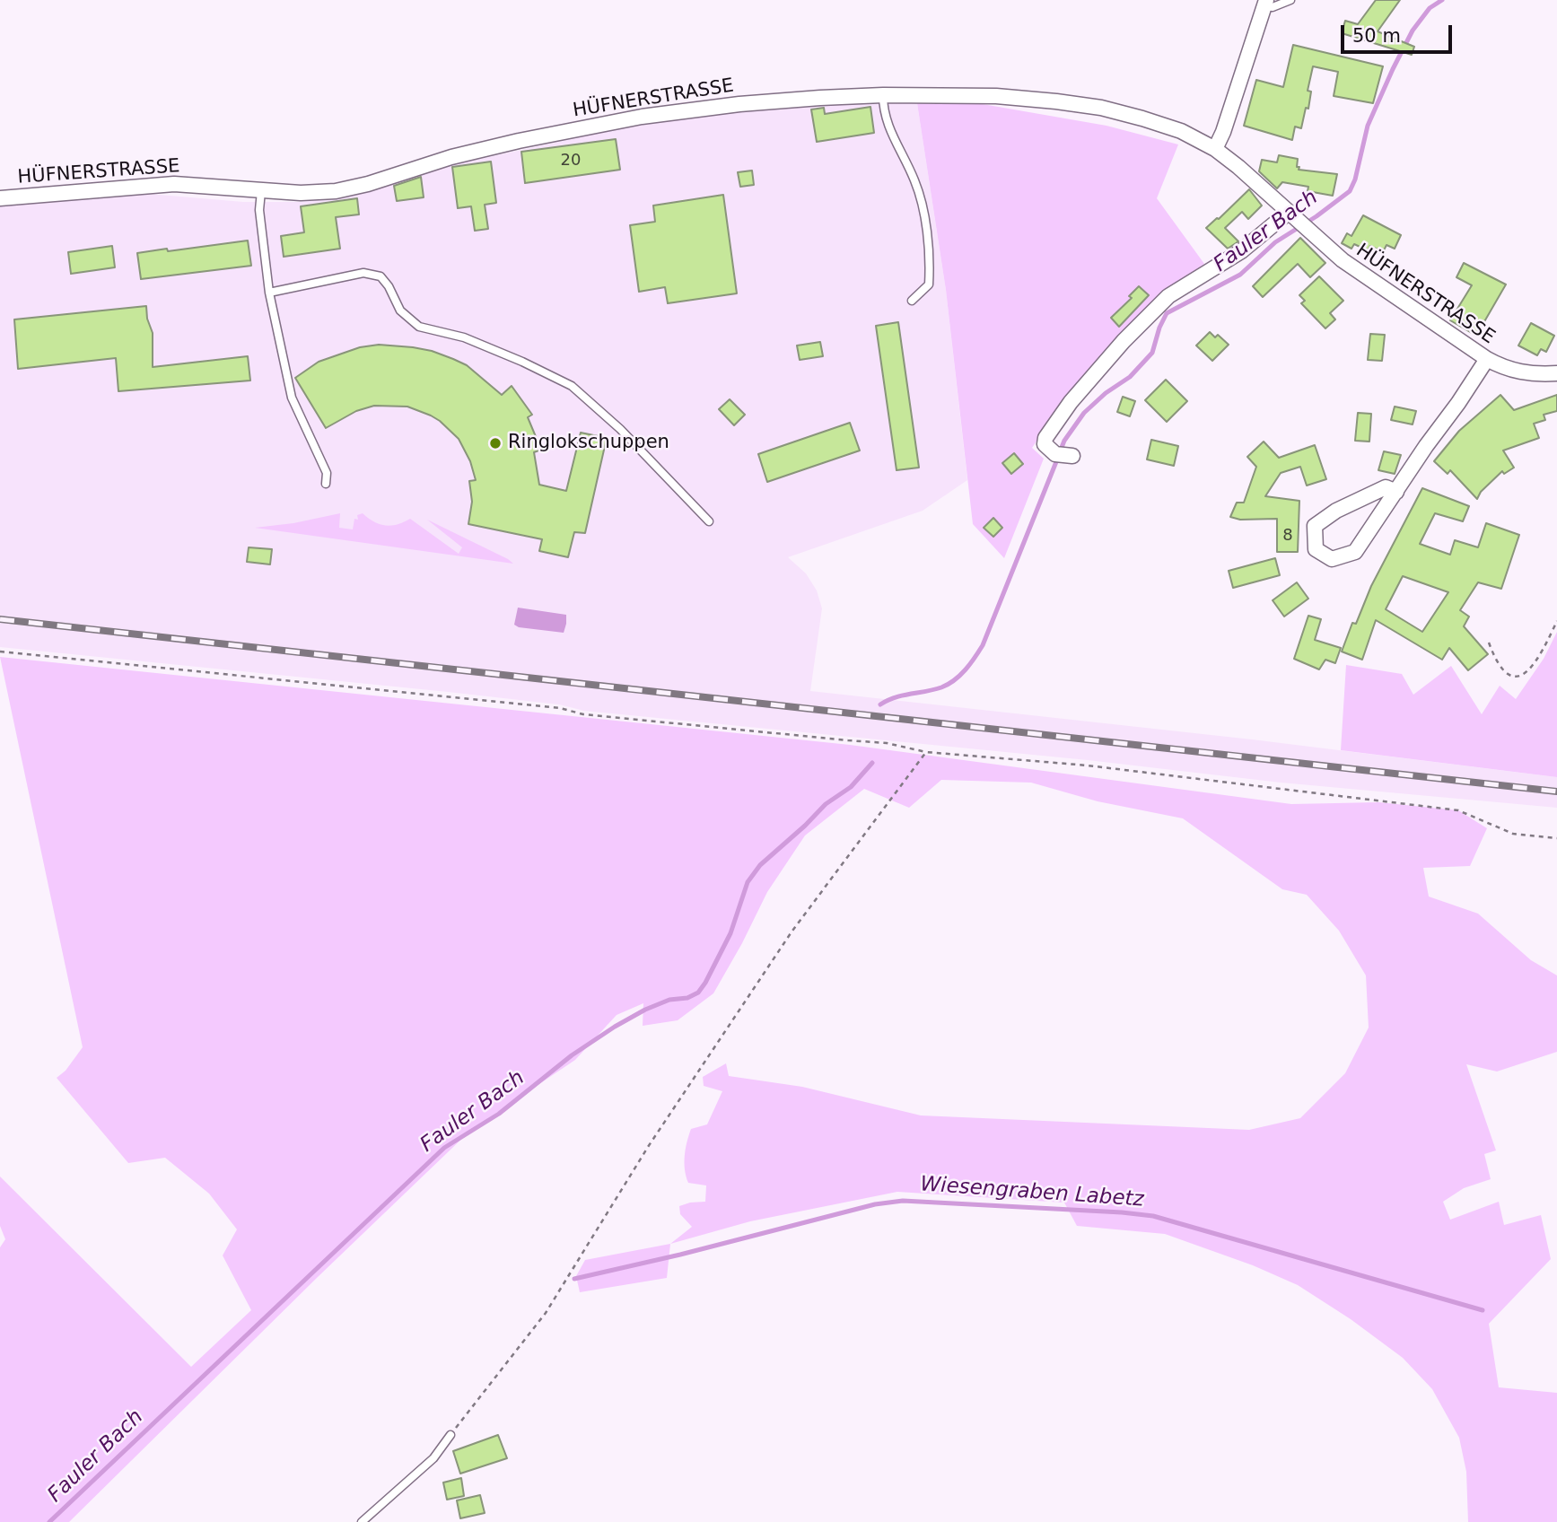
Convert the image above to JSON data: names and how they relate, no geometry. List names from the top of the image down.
{
  "streets": {
    "street": ["HÜFNERSTRASSE"]
  },
  "water": ["Fauler Bach", "Wiesengraben Labetz"],
  "places": ["Ringlokschuppen"],
  "house_numbers": ["20", "8"],
  "scale_bar": "50 m"
}
